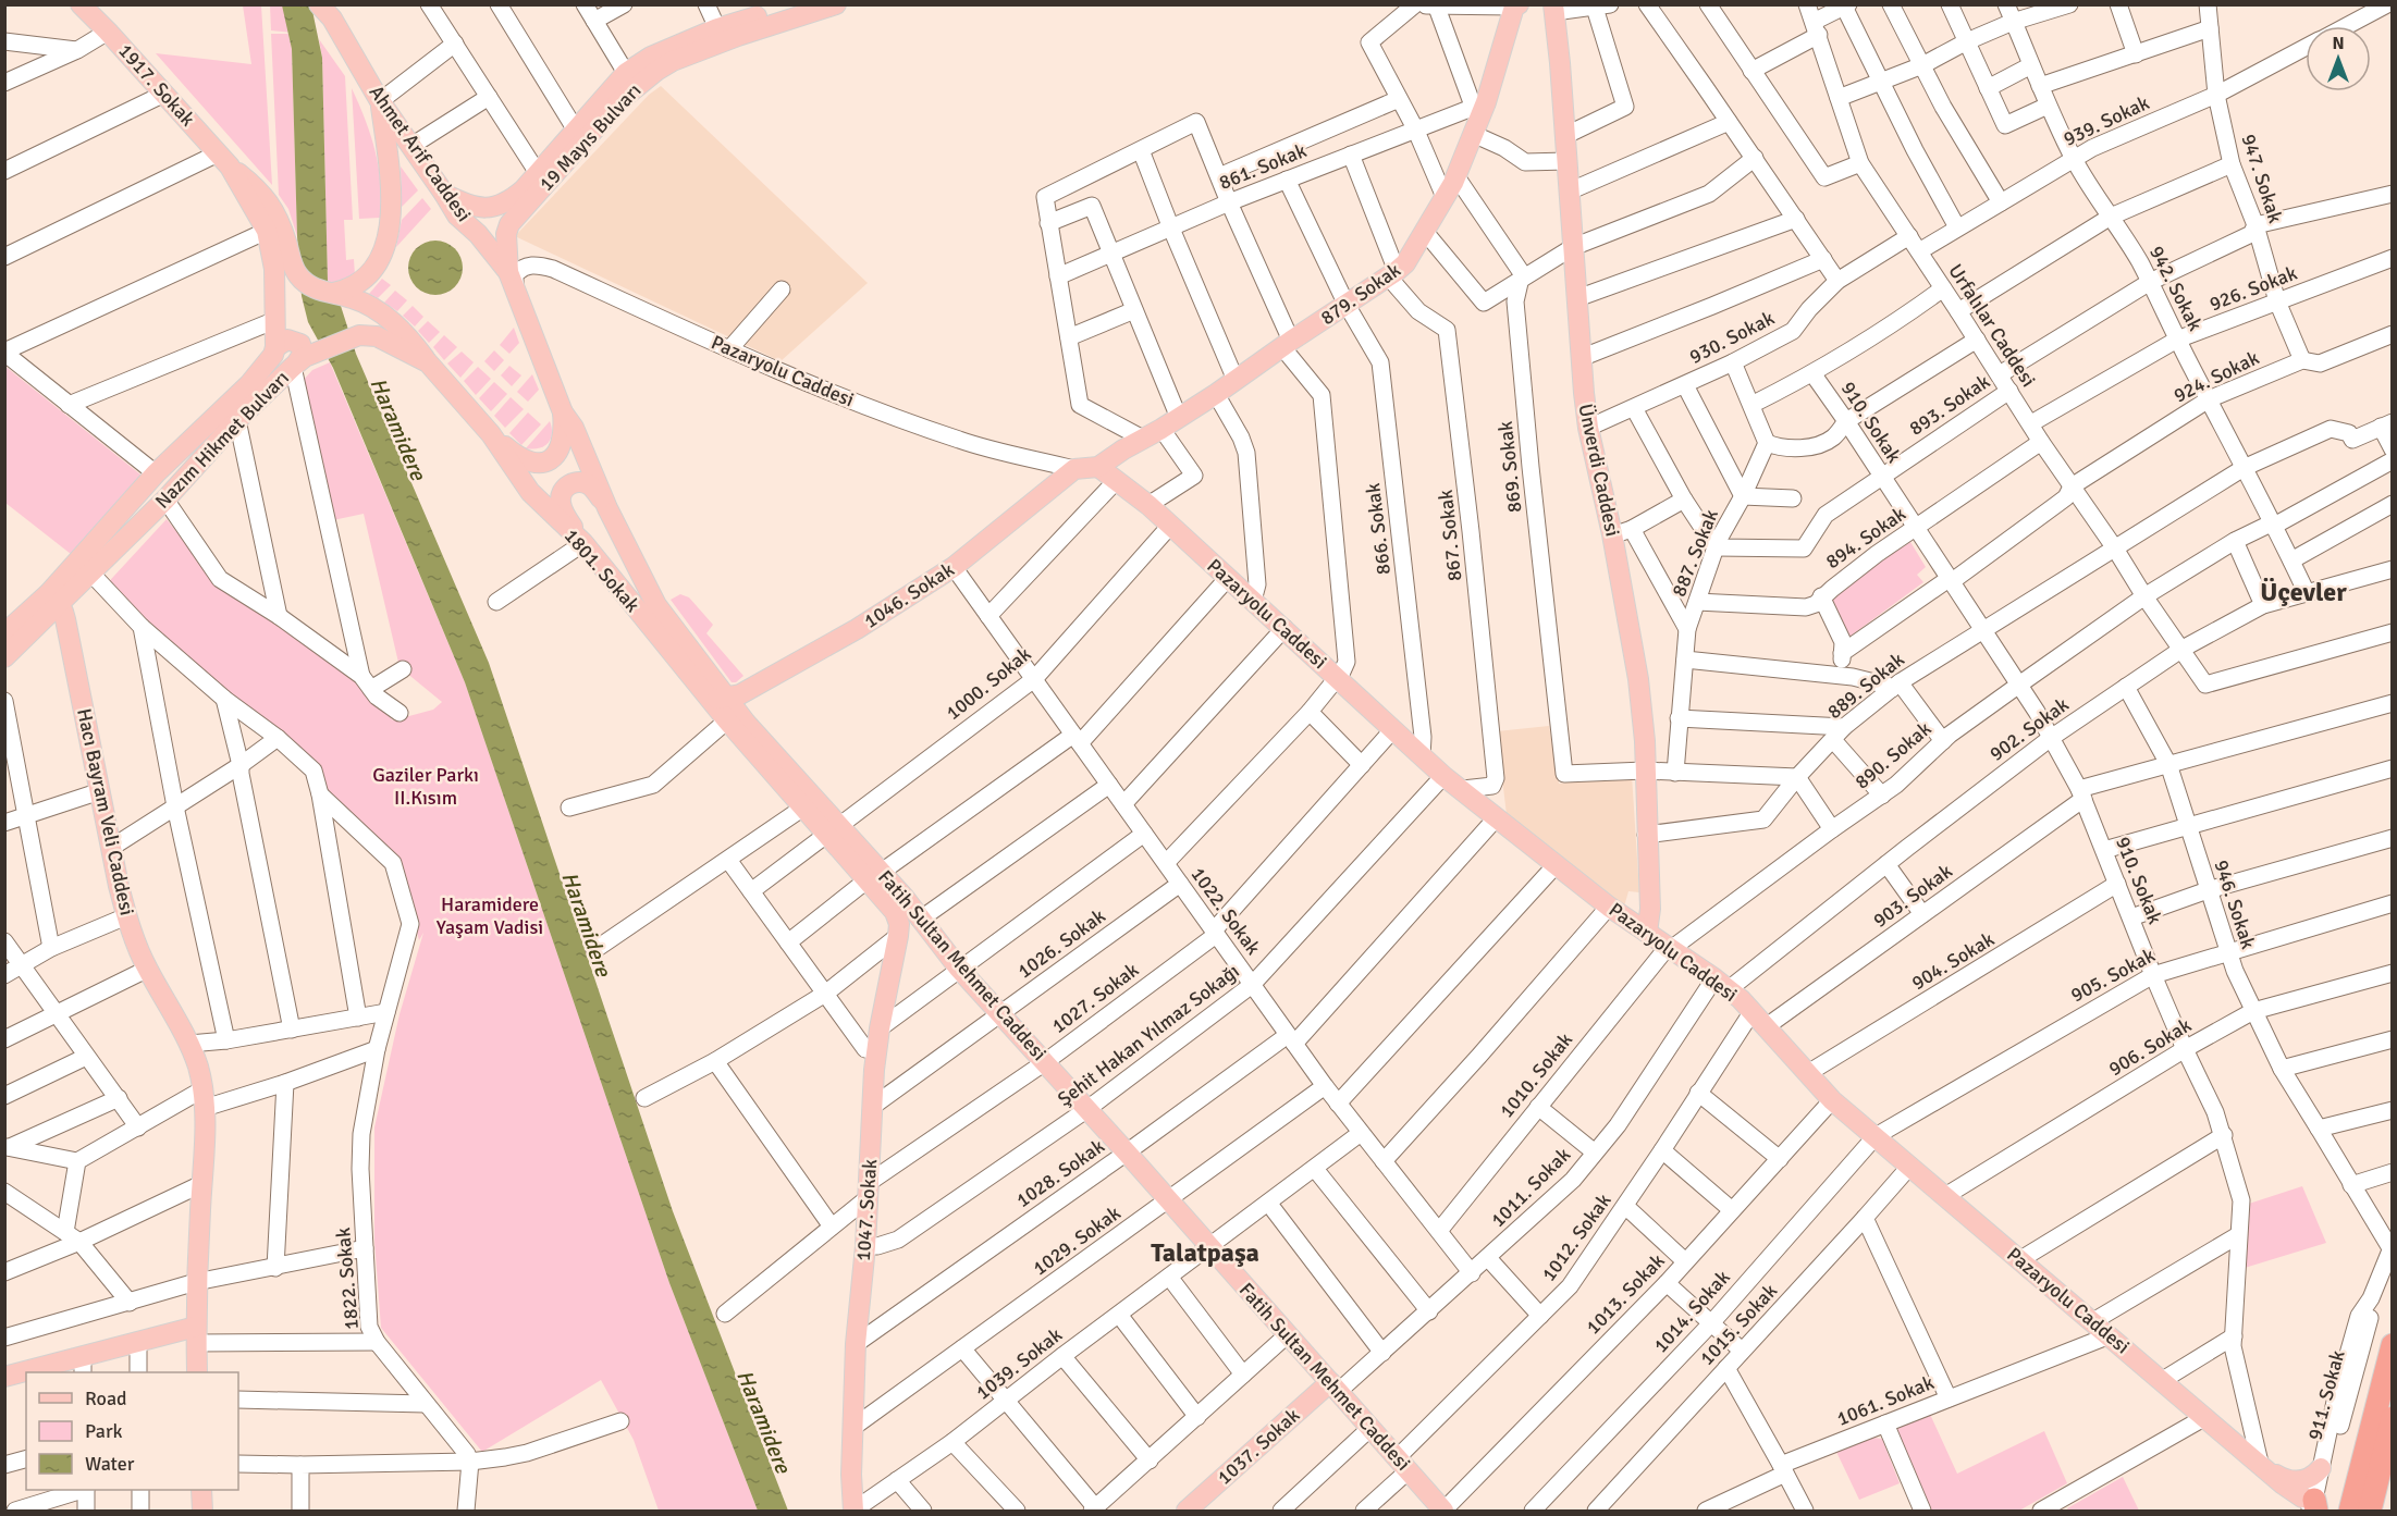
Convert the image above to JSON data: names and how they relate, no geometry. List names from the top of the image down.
{
  "streets": {
    "main road": [
      "1917. Sokak",
      "19 Mayıs Bulvarı",
      "Ahmet Arif Caddesi",
      "879. Sokak",
      "Pazaryolu Caddesi",
      "Nazım Hikmet Bulvarı",
      "Ünverdi Caddesi",
      "1801. Sokak",
      "1046. Sokak",
      "Hacı Bayram Veli Caddesi",
      "Fatih Sultan Mehmet Caddesi",
      "1047. Sokak",
      "1037. Sokak"
    ],
    "street": [
      "939. Sokak",
      "861. Sokak",
      "947. Sokak",
      "942. Sokak",
      "926. Sokak",
      "Urfalılar Caddesi",
      "930. Sokak",
      "924. Sokak",
      "893. Sokak",
      "910. Sokak",
      "869. Sokak",
      "866. Sokak",
      "867. Sokak",
      "894. Sokak",
      "887. Sokak",
      "1000. Sokak",
      "889. Sokak",
      "902. Sokak",
      "890. Sokak",
      "903. Sokak",
      "946. Sokak",
      "1022. Sokak",
      "1026. Sokak",
      "904. Sokak",
      "905. Sokak",
      "1027. Sokak",
      "Şehit Hakan Yılmaz Sokağı",
      "906. Sokak",
      "1010. Sokak",
      "1028. Sokak",
      "1011. Sokak",
      "1012. Sokak",
      "1029. Sokak",
      "1822. Sokak",
      "1013. Sokak",
      "1014. Sokak",
      "1015. Sokak",
      "1039. Sokak",
      "911. Sokak",
      "1061. Sokak"
    ]
  },
  "crossings": [
    ["1917. Sokak", "Nazım Hikmet Bulvarı"],
    ["939. Sokak", "947. Sokak"],
    ["939. Sokak", "942. Sokak"],
    ["939. Sokak", "Urfalılar Caddesi"],
    ["19 Mayıs Bulvarı", "Ahmet Arif Caddesi"],
    ["19 Mayıs Bulvarı", "Pazaryolu Caddesi"],
    ["Ahmet Arif Caddesi", "Pazaryolu Caddesi"],
    ["Ahmet Arif Caddesi", "Fatih Sultan Mehmet Caddesi"],
    ["861. Sokak", "879. Sokak"],
    ["861. Sokak", "866. Sokak"],
    ["947. Sokak", "926. Sokak"],
    ["947. Sokak", "924. Sokak"],
    ["942. Sokak", "926. Sokak"],
    ["942. Sokak", "924. Sokak"],
    ["942. Sokak", "889. Sokak"],
    ["942. Sokak", "902. Sokak"],
    ["942. Sokak", "890. Sokak"],
    ["926. Sokak", "Urfalılar Caddesi"],
    ["879. Sokak", "Pazaryolu Caddesi"],
    ["879. Sokak", "869. Sokak"],
    ["879. Sokak", "866. Sokak"],
    ["879. Sokak", "867. Sokak"],
    ["879. Sokak", "1046. Sokak"],
    ["Urfalılar Caddesi", "930. Sokak"],
    ["Urfalılar Caddesi", "924. Sokak"],
    ["Urfalılar Caddesi", "893. Sokak"],
    ["Urfalılar Caddesi", "894. Sokak"],
    ["Urfalılar Caddesi", "889. Sokak"],
    ["Urfalılar Caddesi", "902. Sokak"],
    ["Urfalılar Caddesi", "890. Sokak"],
    ["930. Sokak", "Ünverdi Caddesi"],
    ["Pazaryolu Caddesi", "910. Sokak"],
    ["Pazaryolu Caddesi", "Ünverdi Caddesi"],
    ["Pazaryolu Caddesi", "866. Sokak"],
    ["Pazaryolu Caddesi", "867. Sokak"],
    ["Pazaryolu Caddesi", "1046. Sokak"],
    ["Pazaryolu Caddesi", "1000. Sokak"],
    ["Pazaryolu Caddesi", "902. Sokak"],
    ["Pazaryolu Caddesi", "890. Sokak"],
    ["Pazaryolu Caddesi", "903. Sokak"],
    ["Pazaryolu Caddesi", "904. Sokak"],
    ["Pazaryolu Caddesi", "905. Sokak"],
    ["Pazaryolu Caddesi", "1027. Sokak"],
    ["Pazaryolu Caddesi", "Şehit Hakan Yılmaz Sokağı"],
    ["Pazaryolu Caddesi", "906. Sokak"],
    ["Pazaryolu Caddesi", "1010. Sokak"],
    ["Pazaryolu Caddesi", "1028. Sokak"],
    ["Pazaryolu Caddesi", "1011. Sokak"],
    ["Pazaryolu Caddesi", "1012. Sokak"],
    ["Pazaryolu Caddesi", "1013. Sokak"],
    ["Pazaryolu Caddesi", "1014. Sokak"],
    ["Pazaryolu Caddesi", "1015. Sokak"],
    ["Pazaryolu Caddesi", "911. Sokak"],
    ["Pazaryolu Caddesi", "1061. Sokak"],
    ["924. Sokak", "910. Sokak"],
    ["893. Sokak", "910. Sokak"],
    ["893. Sokak", "887. Sokak"],
    ["910. Sokak", "894. Sokak"],
    ["910. Sokak", "889. Sokak"],
    ["910. Sokak", "902. Sokak"],
    ["910. Sokak", "890. Sokak"],
    ["910. Sokak", "903. Sokak"],
    ["910. Sokak", "904. Sokak"],
    ["910. Sokak", "905. Sokak"],
    ["910. Sokak", "906. Sokak"],
    ["Nazım Hikmet Bulvarı", "1801. Sokak"],
    ["Nazım Hikmet Bulvarı", "Hacı Bayram Veli Caddesi"],
    ["869. Sokak", "Ünverdi Caddesi"],
    ["Ünverdi Caddesi", "889. Sokak"],
    ["894. Sokak", "887. Sokak"],
    ["1801. Sokak", "1046. Sokak"],
    ["1801. Sokak", "Fatih Sultan Mehmet Caddesi"],
    ["1046. Sokak", "1022. Sokak"],
    ["1046. Sokak", "Fatih Sultan Mehmet Caddesi"],
    ["1000. Sokak", "1022. Sokak"],
    ["1000. Sokak", "Fatih Sultan Mehmet Caddesi"],
    ["902. Sokak", "946. Sokak"],
    ["902. Sokak", "1011. Sokak"],
    ["890. Sokak", "1010. Sokak"],
    ["903. Sokak", "946. Sokak"],
    ["946. Sokak", "905. Sokak"],
    ["946. Sokak", "906. Sokak"],
    ["946. Sokak", "911. Sokak"],
    ["1022. Sokak", "1026. Sokak"],
    ["1022. Sokak", "1027. Sokak"],
    ["1022. Sokak", "Şehit Hakan Yılmaz Sokağı"],
    ["1022. Sokak", "1010. Sokak"],
    ["1022. Sokak", "1028. Sokak"],
    ["1022. Sokak", "1011. Sokak"],
    ["1022. Sokak", "1029. Sokak"],
    ["1022. Sokak", "1039. Sokak"],
    ["1026. Sokak", "Fatih Sultan Mehmet Caddesi"],
    ["1026. Sokak", "1047. Sokak"],
    ["Fatih Sultan Mehmet Caddesi", "1027. Sokak"],
    ["Fatih Sultan Mehmet Caddesi", "Şehit Hakan Yılmaz Sokağı"],
    ["Fatih Sultan Mehmet Caddesi", "1028. Sokak"],
    ["Fatih Sultan Mehmet Caddesi", "1011. Sokak"],
    ["Fatih Sultan Mehmet Caddesi", "1047. Sokak"],
    ["Fatih Sultan Mehmet Caddesi", "1012. Sokak"],
    ["Fatih Sultan Mehmet Caddesi", "1029. Sokak"],
    ["Fatih Sultan Mehmet Caddesi", "1013. Sokak"],
    ["Fatih Sultan Mehmet Caddesi", "1039. Sokak"],
    ["Fatih Sultan Mehmet Caddesi", "1037. Sokak"],
    ["905. Sokak", "1014. Sokak"],
    ["1027. Sokak", "1047. Sokak"],
    ["Şehit Hakan Yılmaz Sokağı", "1047. Sokak"],
    ["1028. Sokak", "1047. Sokak"],
    ["1011. Sokak", "1037. Sokak"],
    ["1047. Sokak", "1029. Sokak"],
    ["1047. Sokak", "1039. Sokak"]
  ],
  "districts": ["Üçevler", "Talatpaşa"],
  "water": ["Haramidere"],
  "parks": ["Gaziler Parkı II.Kısım", "Haramidere Yaşam Vadisi"],
  "legend": ["Road", "Park", "Water"],
  "north": "top"
}
